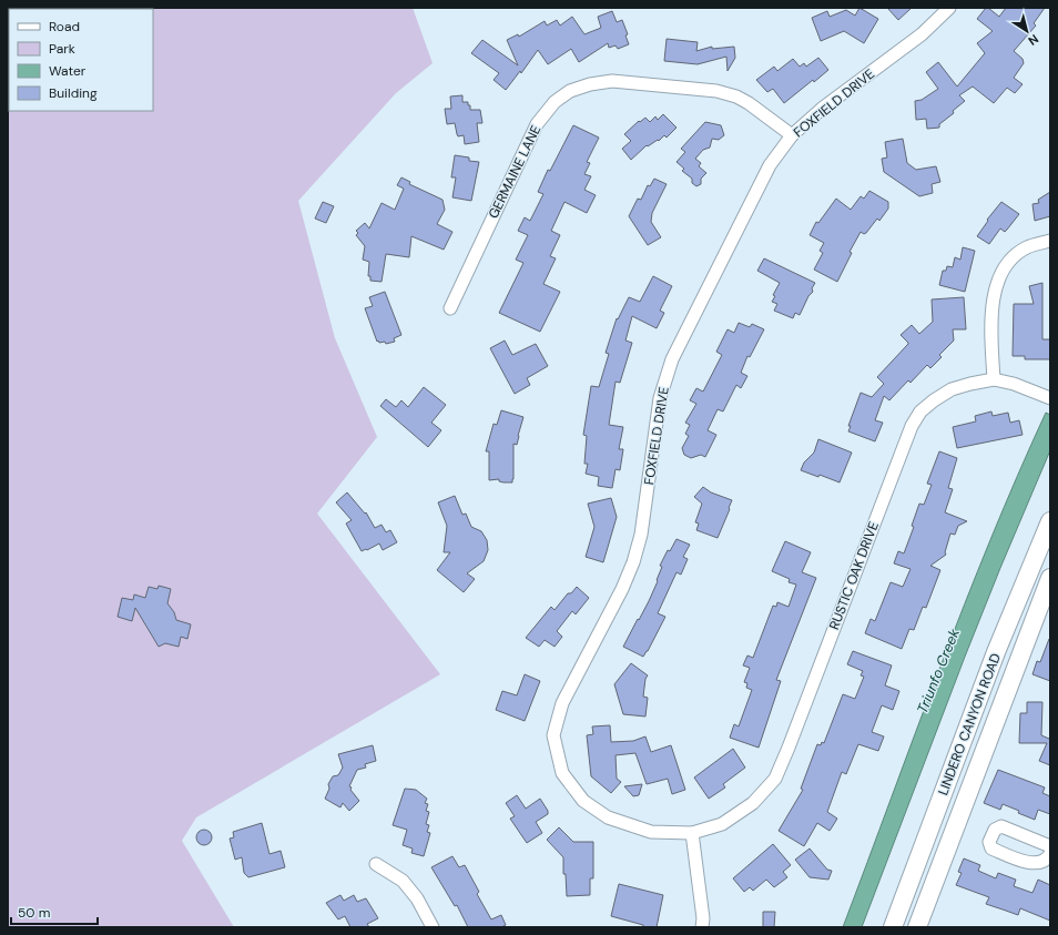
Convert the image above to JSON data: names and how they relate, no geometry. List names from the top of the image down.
{
  "streets": {
    "street": [
      "FOXFIELD DRIVE",
      "GERMAINE LANE",
      "RUSTIC OAK DRIVE",
      "LINDERO CANYON ROAD"
    ]
  },
  "crossings": [
    ["FOXFIELD DRIVE", "GERMAINE LANE"],
    ["FOXFIELD DRIVE", "RUSTIC OAK DRIVE"]
  ],
  "water": ["Triunfo Creek"],
  "legend": [
    "Road",
    "Park",
    "Water",
    "Building"
  ],
  "scale_bar": "50 m",
  "north": "bottom right"
}
